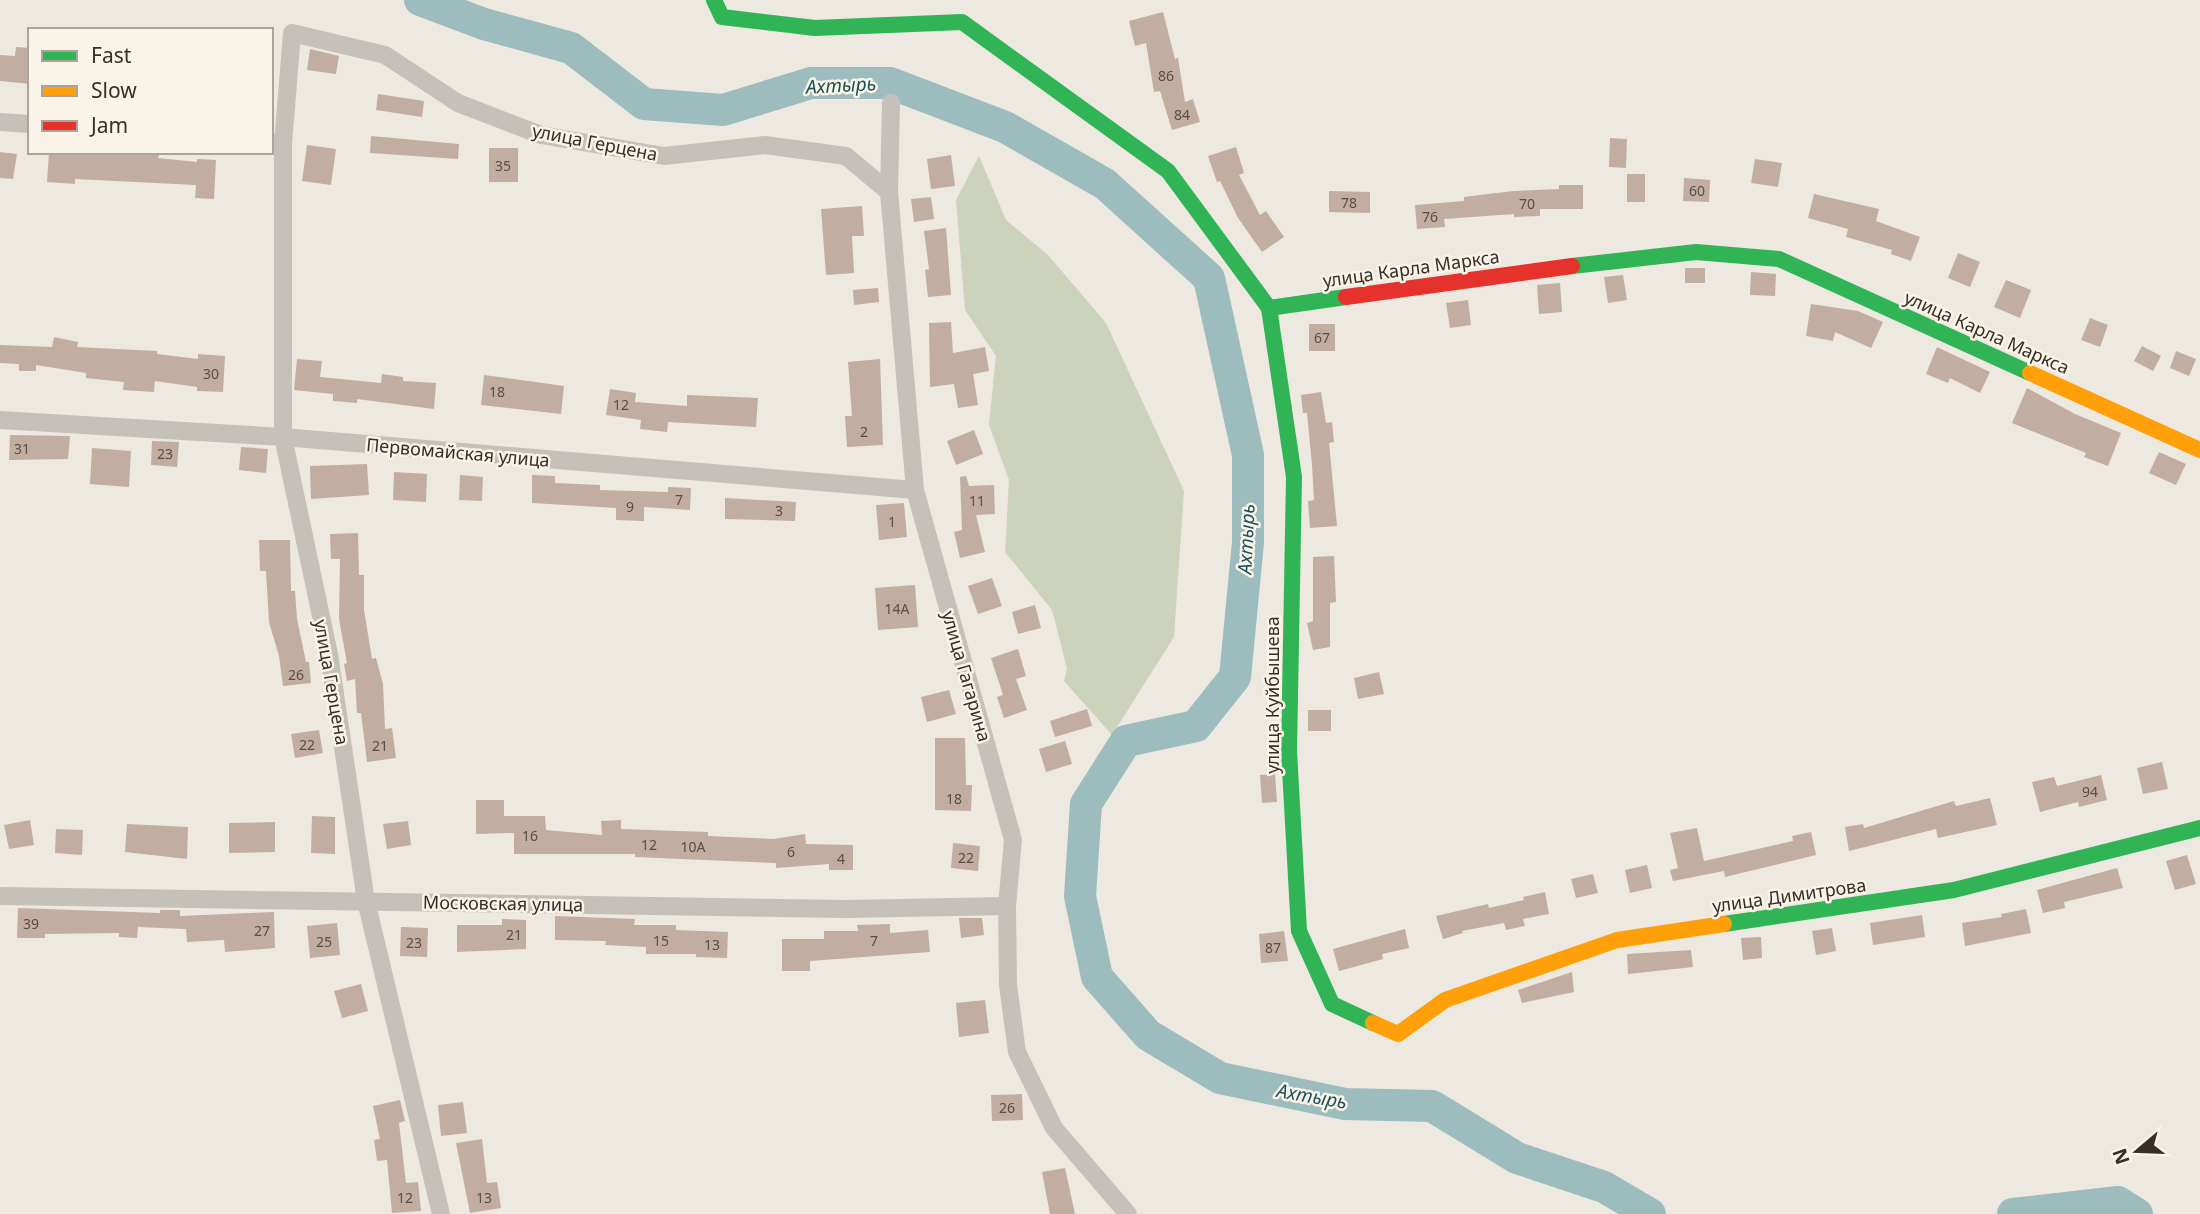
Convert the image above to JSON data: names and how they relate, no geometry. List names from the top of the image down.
{
  "streets": {
    "street": [
      "улица Герцена",
      "улица Карла Маркса",
      "Первомайская улица",
      "улица Гагарина",
      "улица Куйбышева",
      "улица Димитрова",
      "Московская улица"
    ]
  },
  "crossings": [
    ["улица Герцена", "Первомайская улица"],
    ["улица Герцена", "улица Гагарина"],
    ["улица Герцена", "Московская улица"],
    ["улица Карла Маркса", "улица Куйбышева"],
    ["Первомайская улица", "улица Гагарина"],
    ["улица Гагарина", "Московская улица"],
    ["улица Куйбышева", "улица Димитрова"]
  ],
  "water": ["Ахтырь"],
  "house_numbers": [
    "86",
    "84",
    "35",
    "60",
    "78",
    "70",
    "76",
    "67",
    "30",
    "18",
    "12",
    "2",
    "31",
    "23",
    "7",
    "11",
    "9",
    "3",
    "1",
    "14А",
    "26",
    "22",
    "21",
    "94",
    "18",
    "16",
    "12",
    "10А",
    "6",
    "22",
    "4",
    "39",
    "27",
    "21",
    "15",
    "7",
    "25",
    "23",
    "13",
    "87",
    "26",
    "12",
    "13"
  ],
  "legend": ["Fast", "Slow", "Jam"],
  "north": "left"
}
